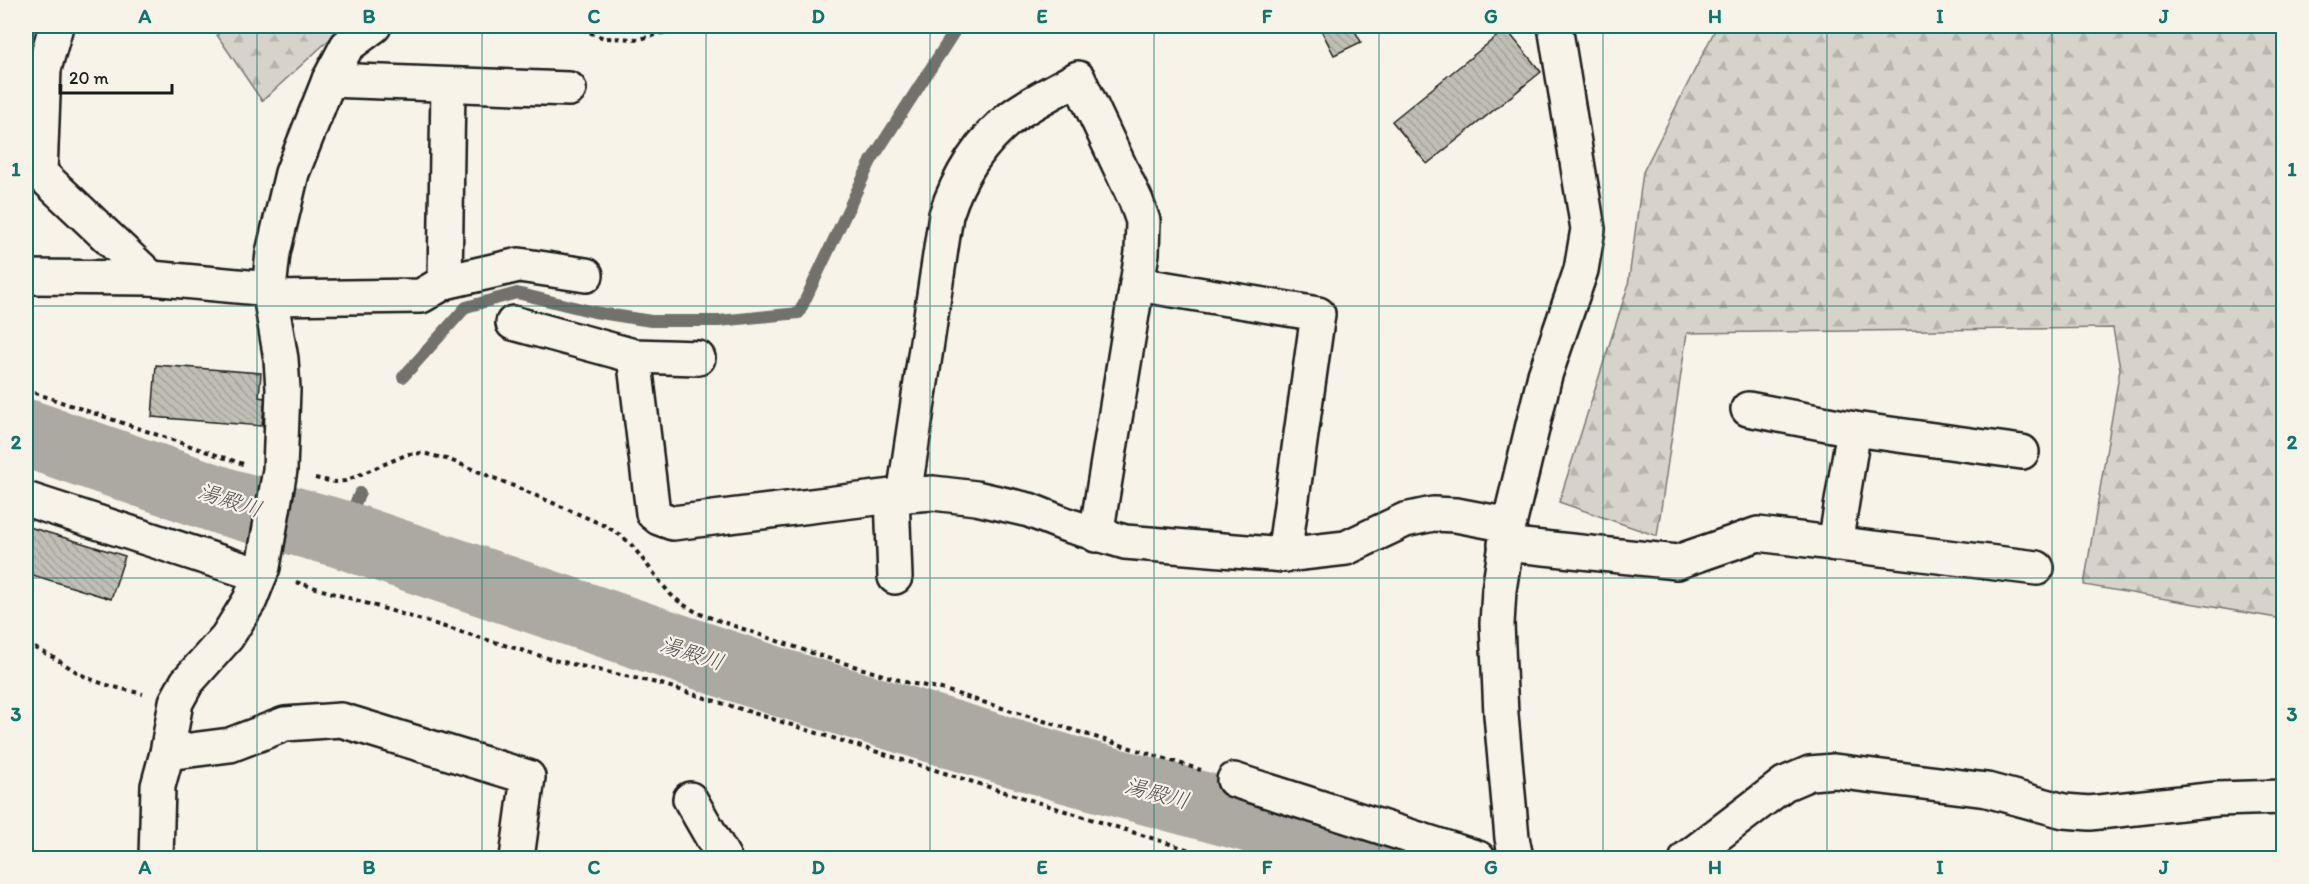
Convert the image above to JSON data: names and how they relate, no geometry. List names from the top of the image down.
{
  "water": ["湯殿川"],
  "scale_bar": "20 m",
  "grid": {
    "columns": [
      "A",
      "B",
      "C",
      "D",
      "E",
      "F",
      "G",
      "H",
      "I",
      "J"
    ],
    "rows": ["1", "2", "3"]
  }
}
